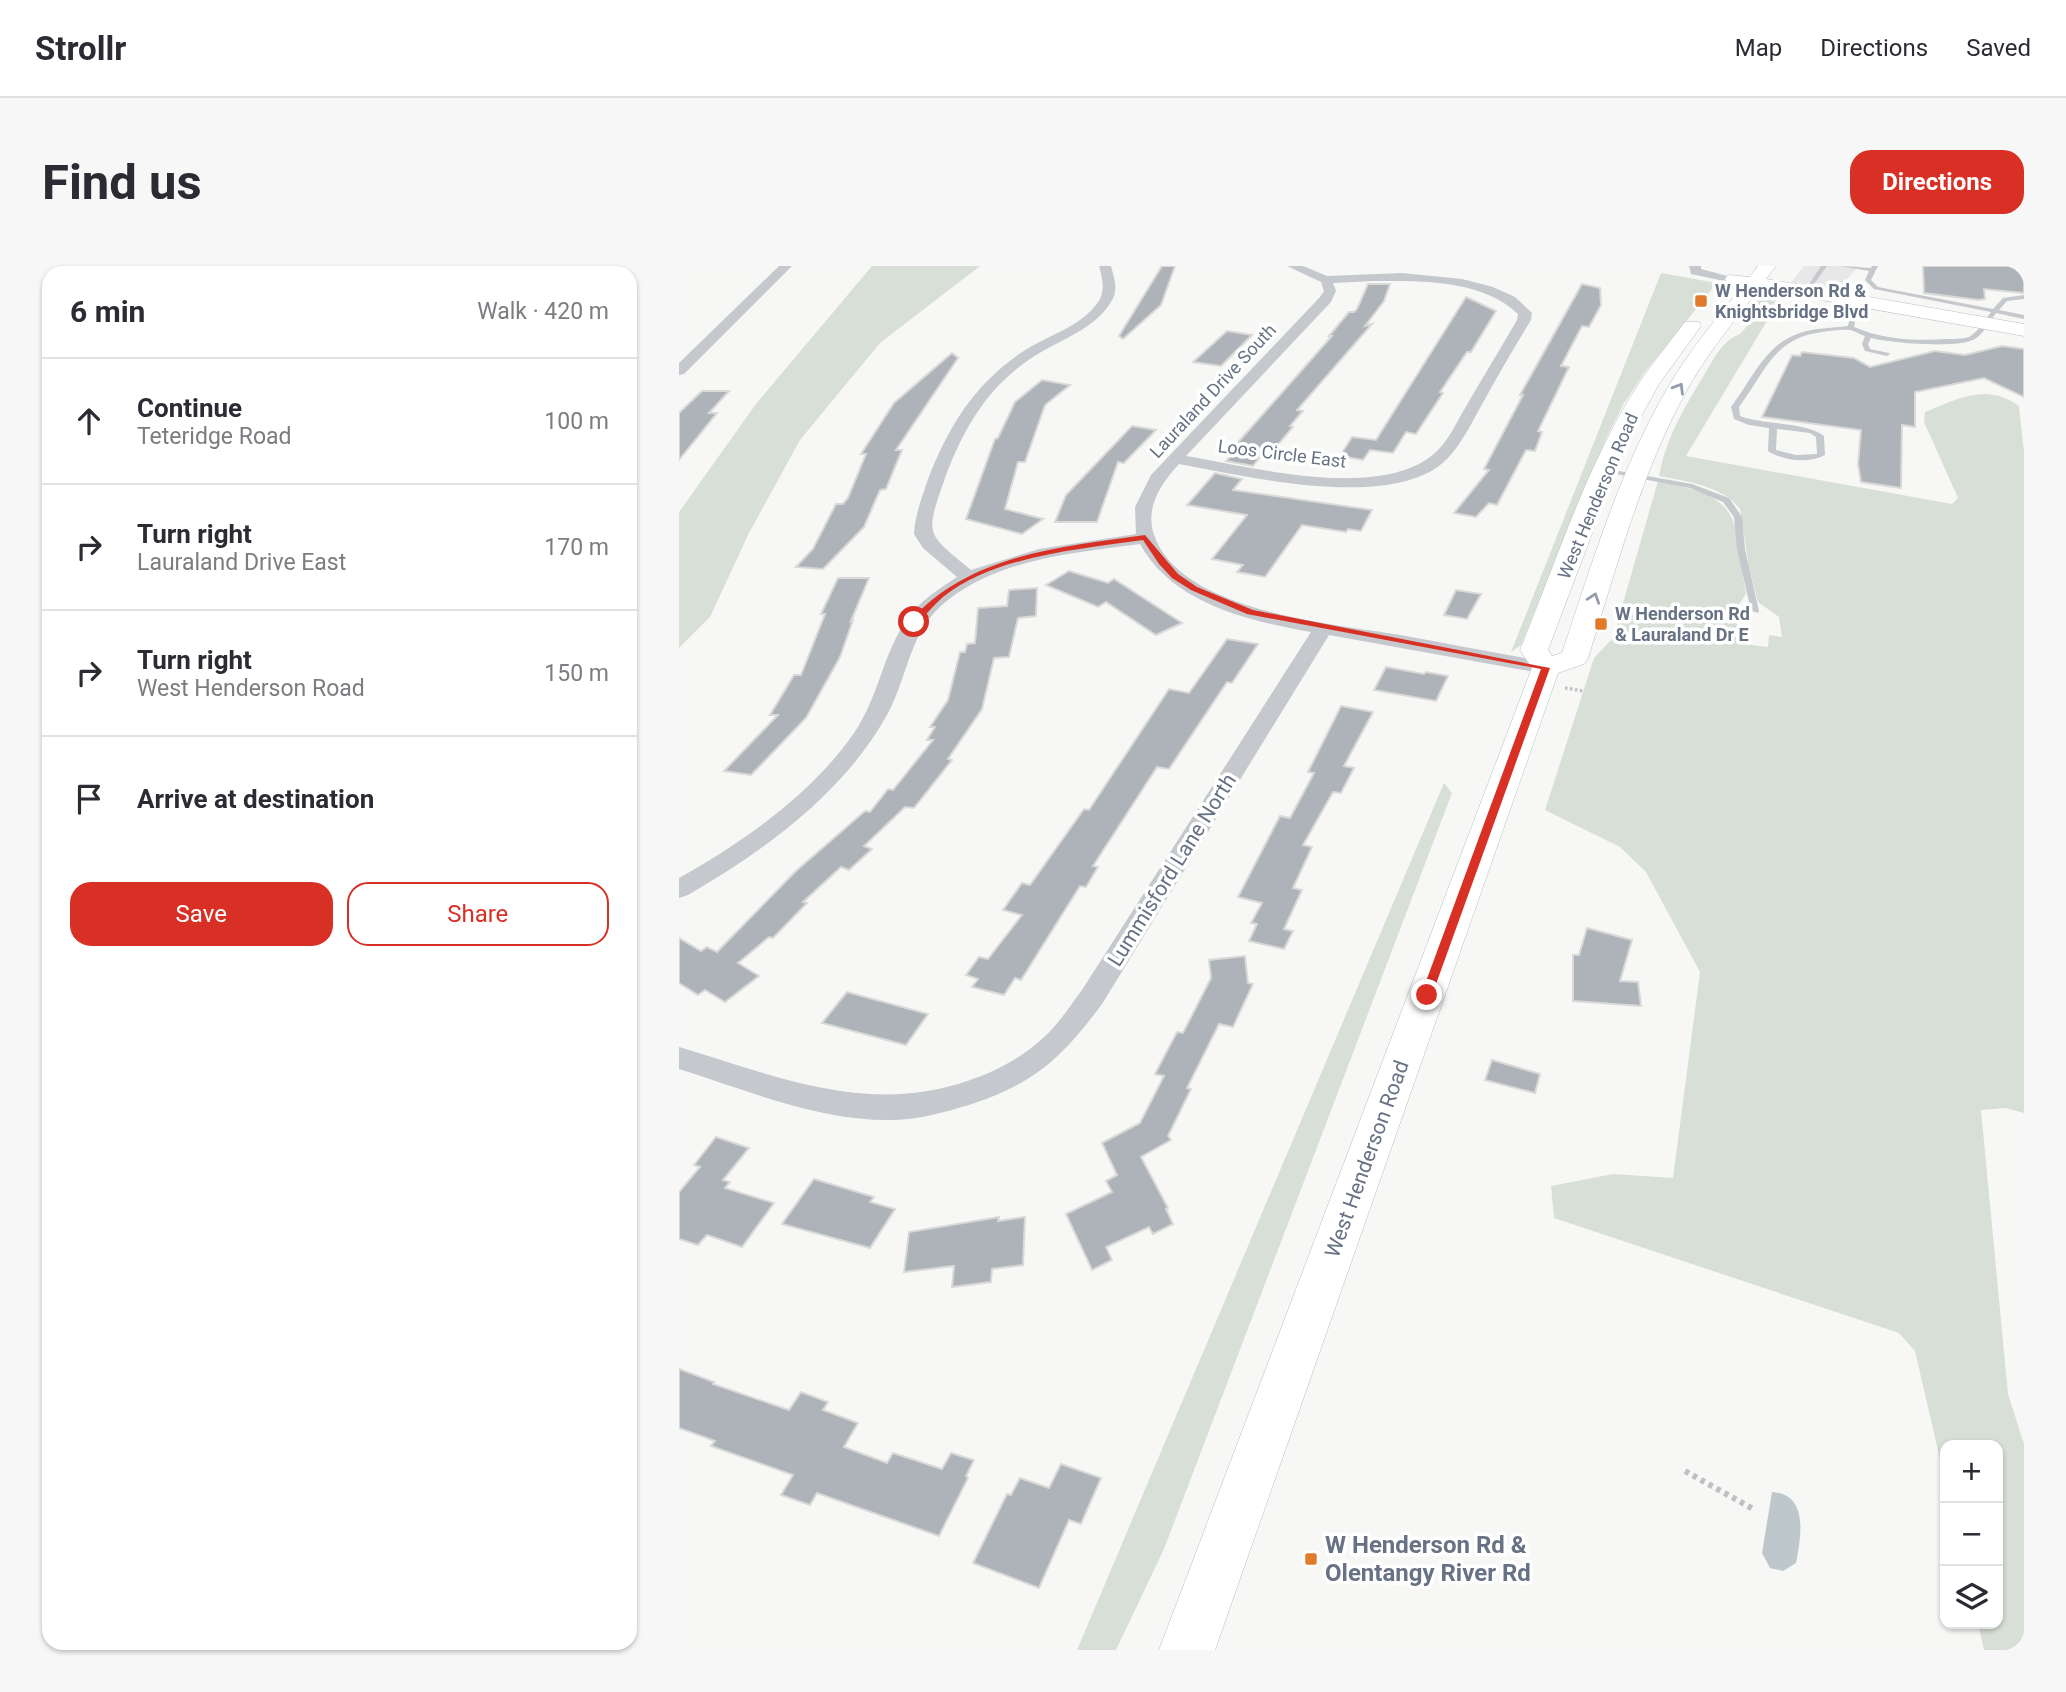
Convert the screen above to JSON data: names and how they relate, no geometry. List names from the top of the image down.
{
  "streets": {
    "main road": ["West Henderson Road"],
    "street": ["Lauraland Drive South", "Loos Circle East", "Lummisford Lane North"]
  },
  "crossings": [
    ["Lauraland Drive South", "Loos Circle East"]
  ],
  "places": {
    "transit": ["W Henderson Rd & Knightsbridge Blvd", "W Henderson Rd & Lauraland Dr E", "W Henderson Rd & Olentangy River Rd"]
  },
  "page": {
    "header": "Strollr",
    "nav": ["Map", "Directions", "Saved"],
    "buttons": [
      "Directions",
      ["Save", "Share"]
    ],
    "title": "Find us",
    "heading": ["6 min", "Walk · 420 m"],
    "list": [
      ["Continue", "Teteridge Road", "100 m"],
      ["Turn right", "Lauraland Drive East", "170 m"],
      ["Turn right", "West Henderson Road", "150 m"],
      "Arrive at destination"
    ],
    "map_buttons": ["+", "−"]
  }
}
